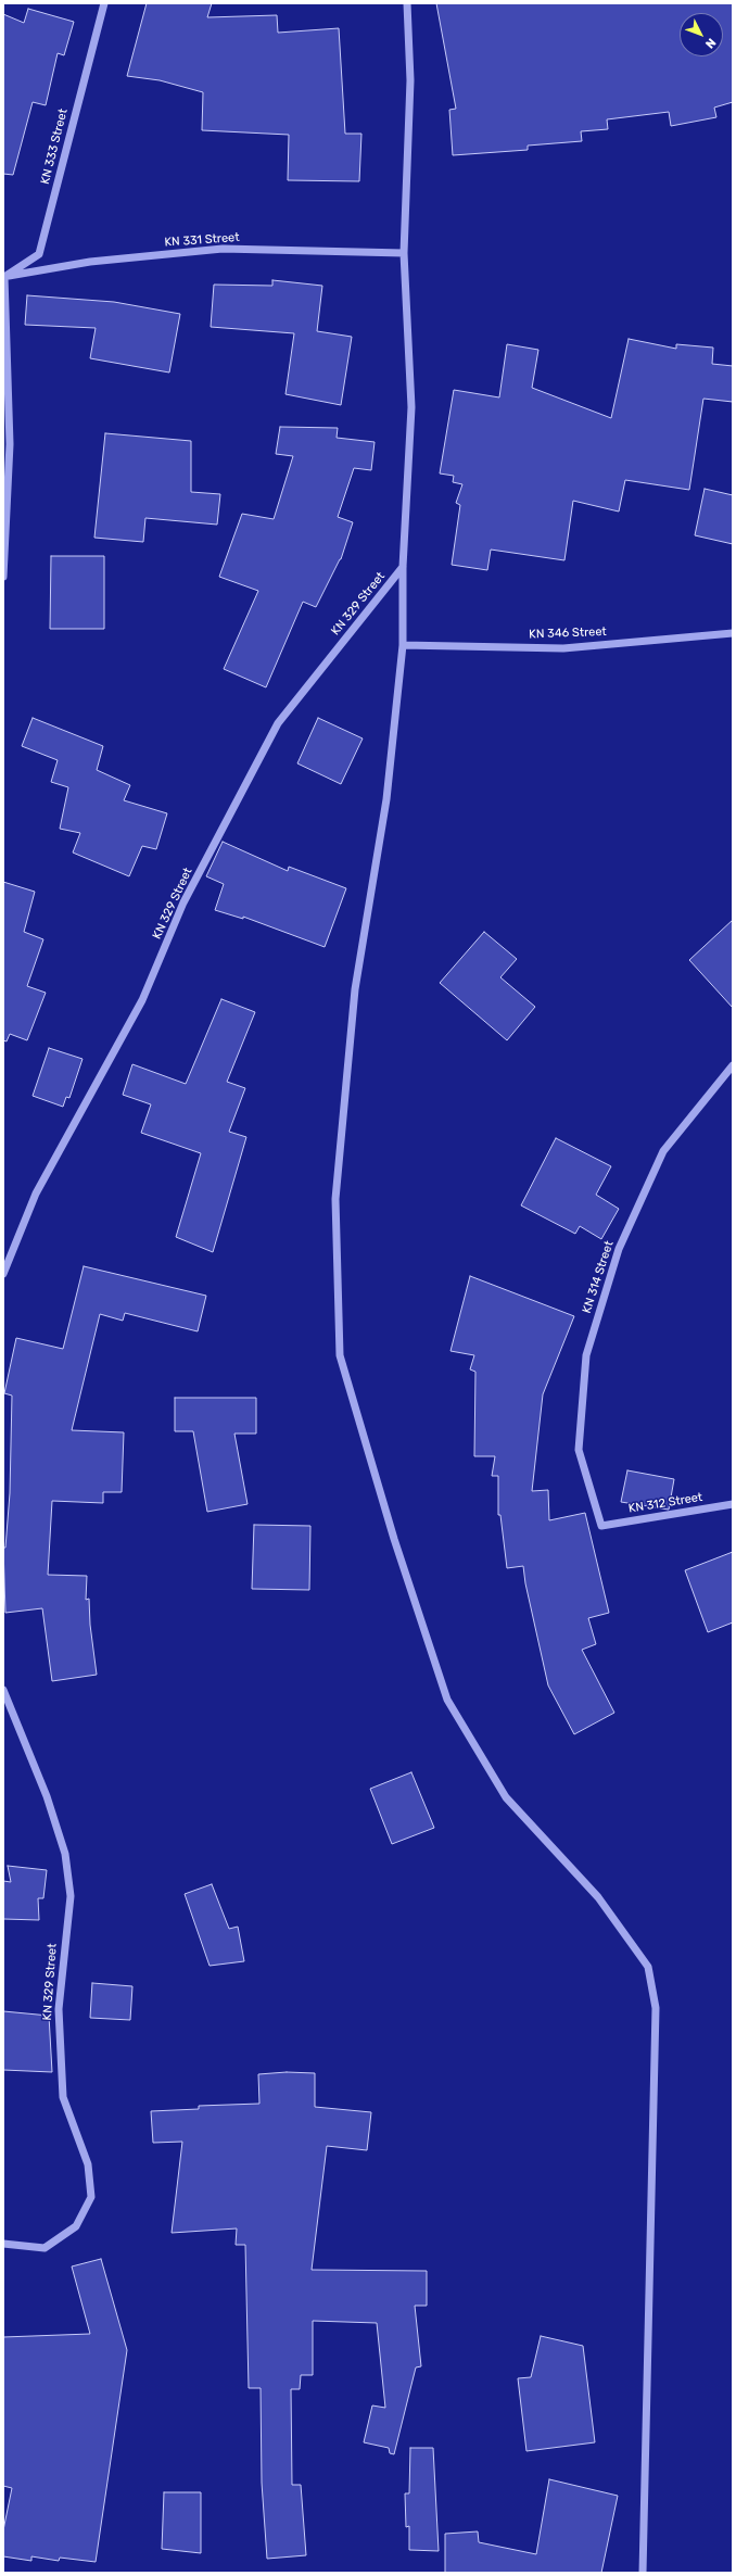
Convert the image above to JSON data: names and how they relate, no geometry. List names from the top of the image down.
{
  "streets": {
    "street": [
      "KN 333 Street",
      "KN 331 Street",
      "KN 329 Street",
      "KN 346 Street",
      "KN 314 Street",
      "KN 312 Street"
    ]
  },
  "crossings": [
    ["KN 333 Street", "KN 331 Street"],
    ["KN 314 Street", "KN 312 Street"]
  ],
  "north": "bottom right"
}
